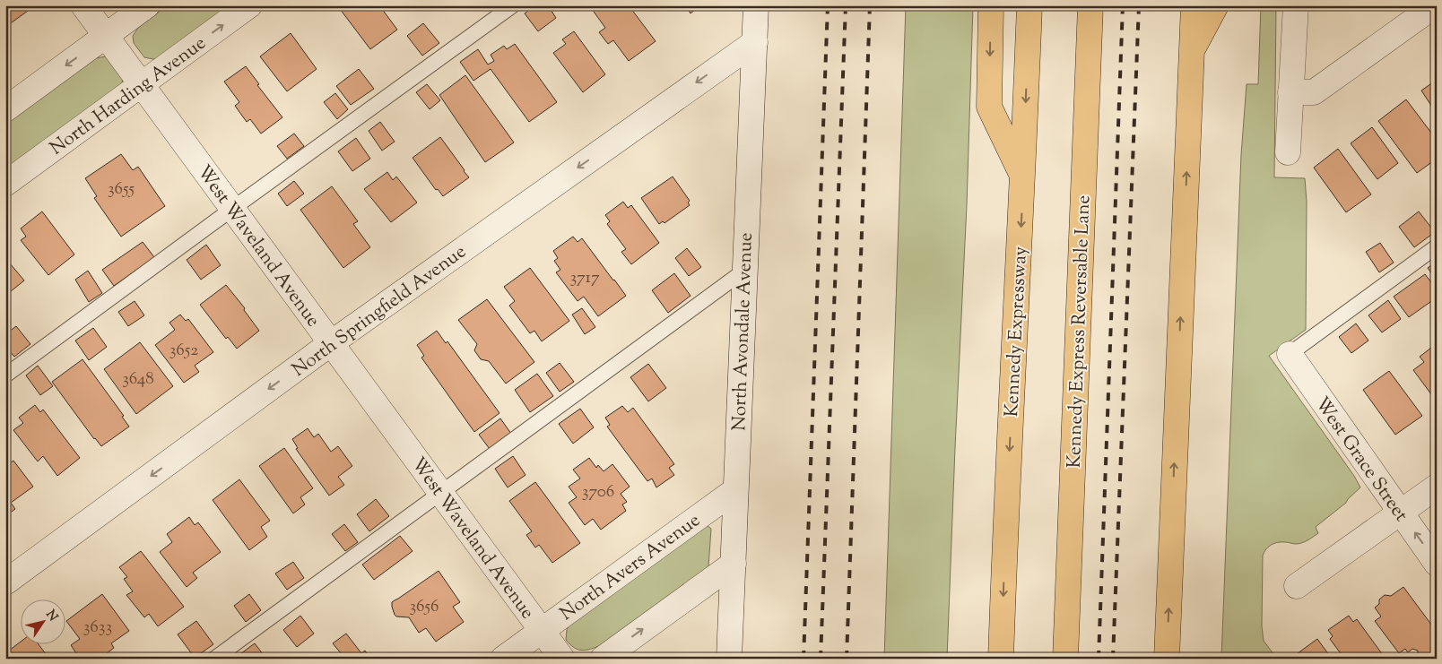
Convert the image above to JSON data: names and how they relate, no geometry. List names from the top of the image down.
{
  "streets": {
    "highway": ["Kennedy Expressway", "Kennedy Express Reversable Lane"],
    "street": [
      "North Harding Avenue",
      "West Waveland Avenue",
      "North Springfield Avenue",
      "North Avondale Avenue",
      "West Grace Street",
      "North Avers Avenue"
    ]
  },
  "crossings": [
    ["North Harding Avenue", "West Waveland Avenue"],
    ["West Waveland Avenue", "North Springfield Avenue"],
    ["West Waveland Avenue", "North Avers Avenue"],
    ["North Springfield Avenue", "North Avondale Avenue"],
    ["North Avondale Avenue", "North Avers Avenue"]
  ],
  "one_way": ["North Springfield Avenue"],
  "house_numbers": [
    "3655",
    "3717",
    "3652",
    "3648",
    "3706",
    "3656",
    "3633"
  ],
  "north": "top right"
}
